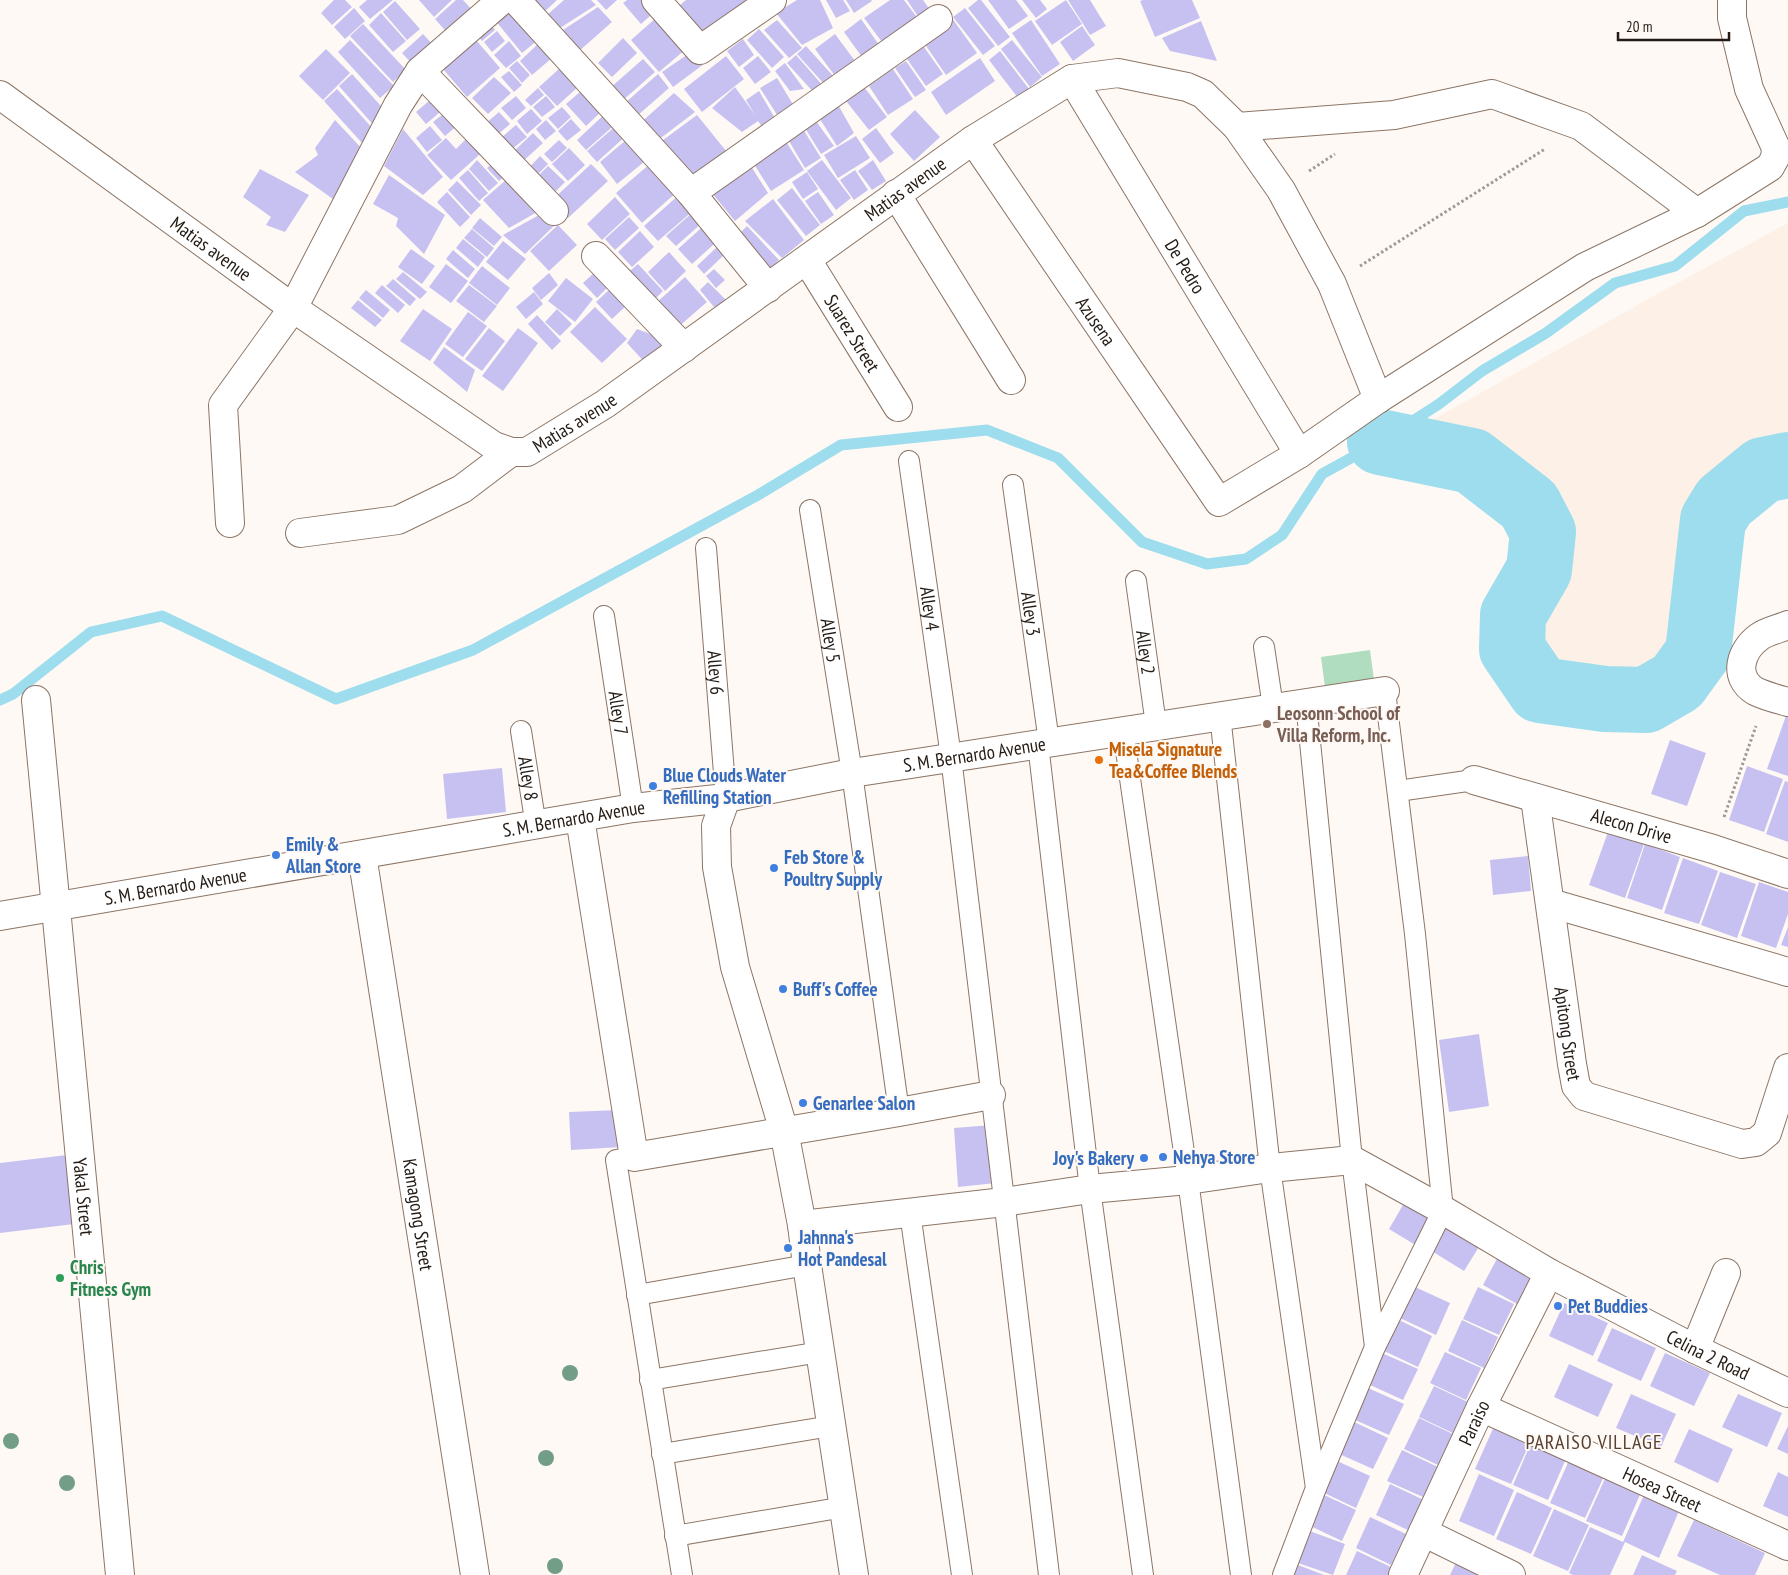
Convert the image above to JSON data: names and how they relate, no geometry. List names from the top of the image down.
{
  "streets": {
    "street": [
      "Matias avenue",
      "De Pedro",
      "Azusena",
      "Suarez Street",
      "S. M. Bernardo Avenue",
      "Alecon Drive",
      "Apitong Street",
      "Yakal Street",
      "Kamagong Street",
      "Celina 2 Road",
      "Paraiso",
      "Hosea Street"
    ],
    "lane": [
      "Alley 4",
      "Alley 3",
      "Alley 5",
      "Alley 2",
      "Alley 6",
      "Alley 7",
      "Alley 8"
    ]
  },
  "crossings": [
    ["Matias avenue", "De Pedro"],
    ["Matias avenue", "Azusena"],
    ["Matias avenue", "Suarez Street"],
    ["De Pedro", "Azusena"],
    ["Alley 4", "S. M. Bernardo Avenue"],
    ["Alley 3", "S. M. Bernardo Avenue"],
    ["Alley 5", "S. M. Bernardo Avenue"],
    ["Alley 2", "S. M. Bernardo Avenue"],
    ["Alley 6", "S. M. Bernardo Avenue"],
    ["Alley 7", "S. M. Bernardo Avenue"],
    ["S. M. Bernardo Avenue", "Alley 8"],
    ["S. M. Bernardo Avenue", "Yakal Street"],
    ["S. M. Bernardo Avenue", "Kamagong Street"],
    ["Alecon Drive", "Apitong Street"],
    ["Celina 2 Road", "Paraiso"],
    ["Paraiso", "Hosea Street"]
  ],
  "districts": ["PARAISO VILLAGE"],
  "places": [
    "Leosonn School of Villa Reform, Inc.",
    "Misela Signature Tea&Coffee Blends",
    "Blue Clouds Water Refilling Station",
    "Emily & Allan Store",
    "Feb Store & Poultry Supply",
    "Buff's Coffee",
    "Genarlee Salon",
    "Nehya Store",
    "Joy's Bakery",
    "Jahnna's Hot Pandesal",
    "Chris Fitness Gym",
    "Pet Buddies"
  ],
  "scale_bar": "20 m"
}
